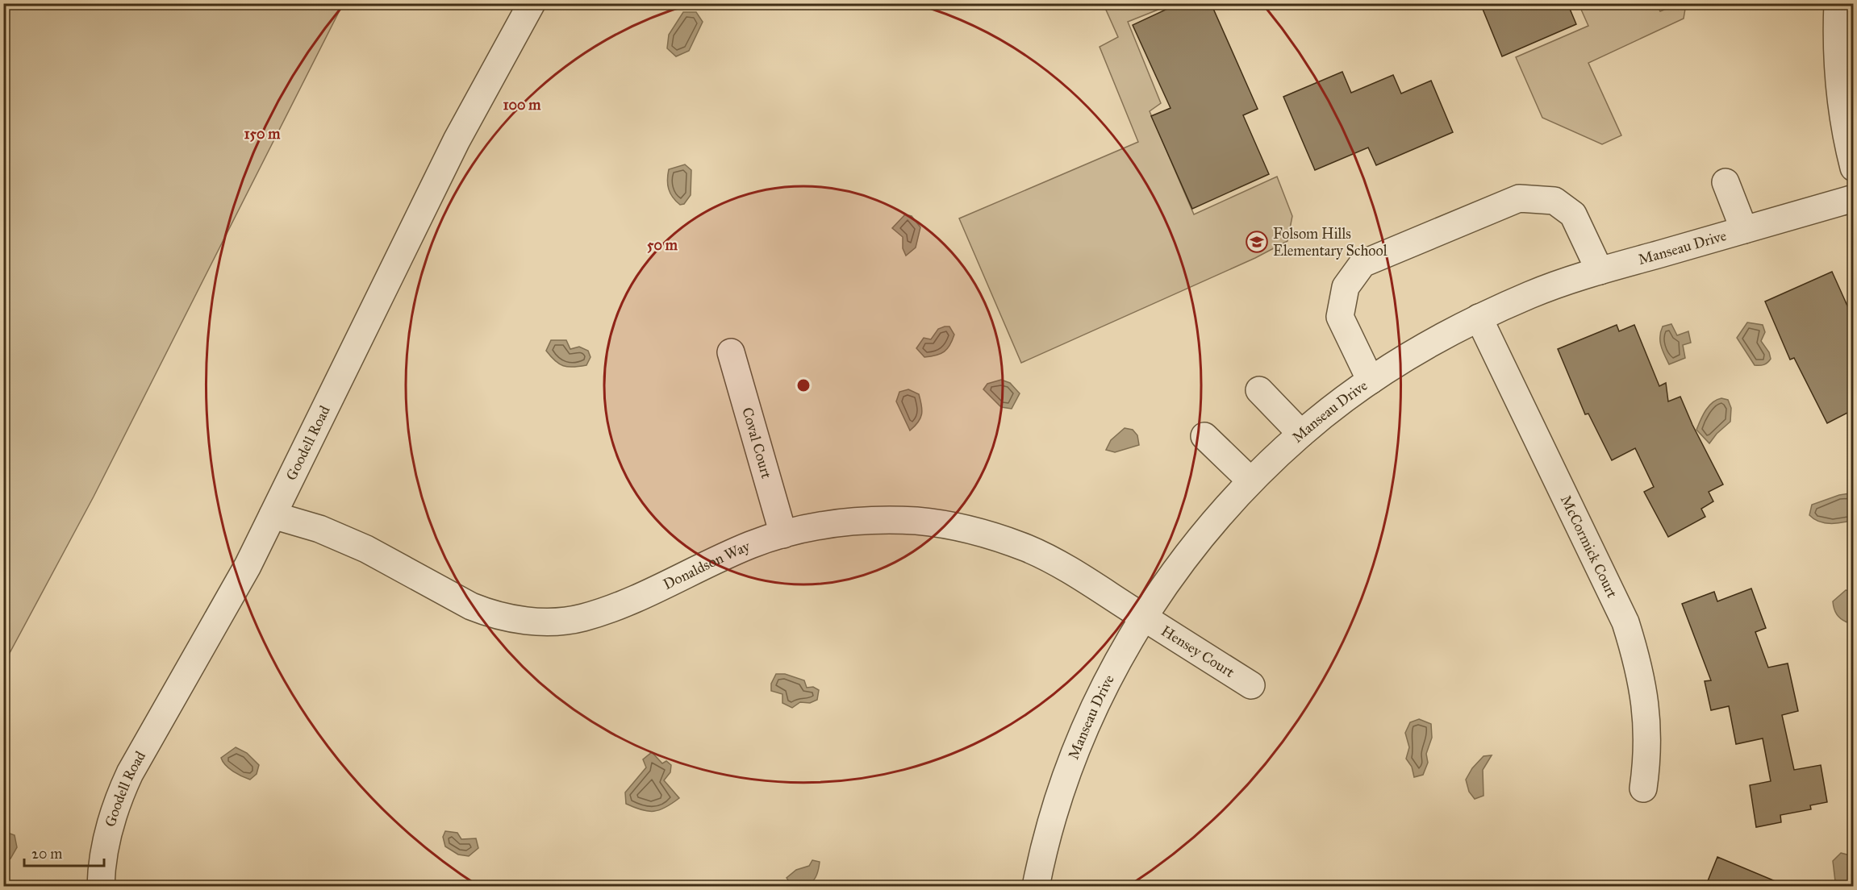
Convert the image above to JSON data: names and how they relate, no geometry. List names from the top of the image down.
{
  "streets": {
    "street": [
      "Manseau Drive",
      "Goodell Road",
      "Coval Court",
      "McCormick Court",
      "Donaldson Way",
      "Hensey Court"
    ]
  },
  "crossings": [
    ["Manseau Drive", "McCormick Court"],
    ["Manseau Drive", "Donaldson Way"],
    ["Manseau Drive", "Hensey Court"],
    ["Goodell Road", "Donaldson Way"],
    ["Coval Court", "Donaldson Way"],
    ["Donaldson Way", "Hensey Court"]
  ],
  "places": {
    "school or university": ["Folsom Hills Elementary School"]
  },
  "scale_bar": "20 m",
  "rings": ["100 m", "150 m", "50 m"]
}
